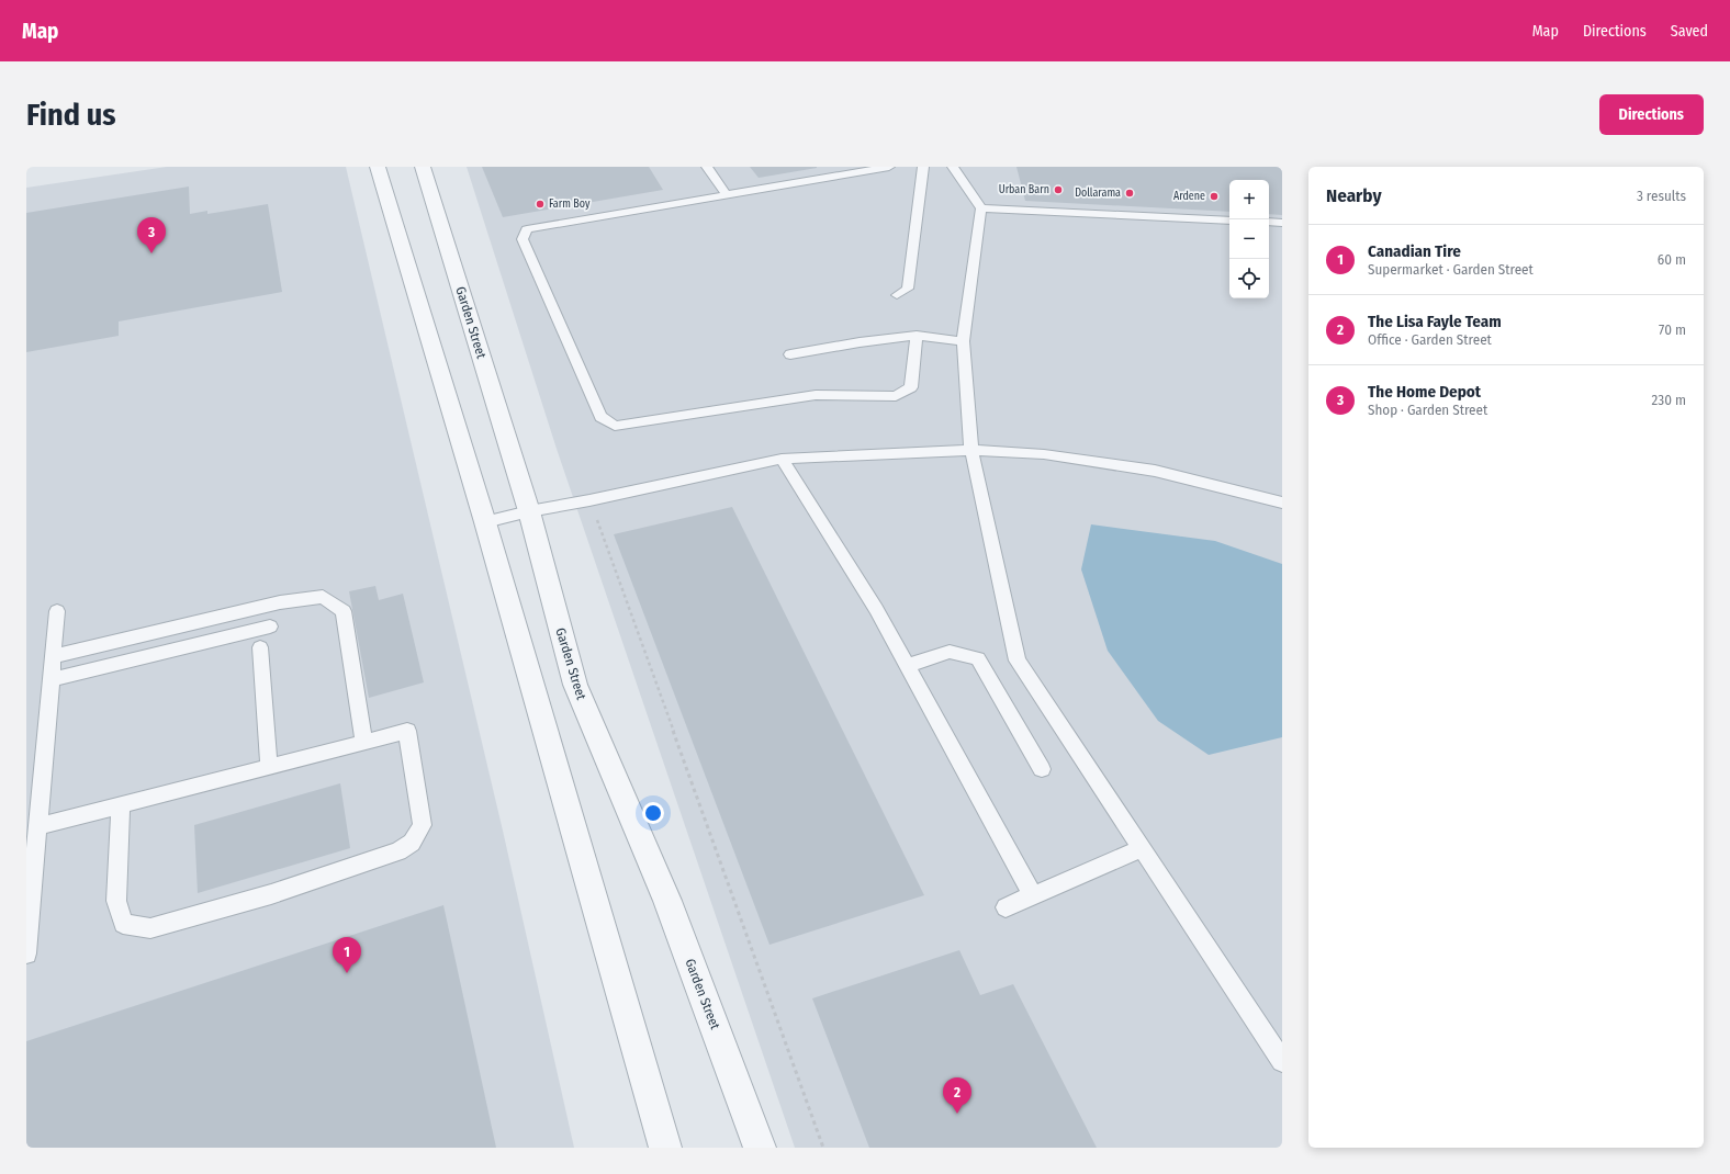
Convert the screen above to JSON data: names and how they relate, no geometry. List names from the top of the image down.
{
  "streets": {
    "street": ["Garden Street"]
  },
  "places": [
    "Urban Barn",
    "Dollarama",
    "Ardene",
    "Farm Boy"
  ],
  "page": {
    "header": "Map",
    "nav": ["Map", "Directions", "Saved"],
    "buttons": "Directions",
    "title": "Find us",
    "heading": ["Nearby", "3 results"],
    "map_buttons": ["+", "−"],
    "pins": ["3", "1", "2"],
    "list": [
      {
        "mark": "1",
        "name": "Canadian Tire",
        "note": "Supermarket · Garden Street",
        "value": "60 m"
      },
      {
        "mark": "2",
        "name": "The Lisa Fayle Team",
        "note": "Office · Garden Street",
        "value": "70 m"
      },
      {
        "mark": "3",
        "name": "The Home Depot",
        "note": "Shop · Garden Street",
        "value": "230 m"
      }
    ]
  }
}
